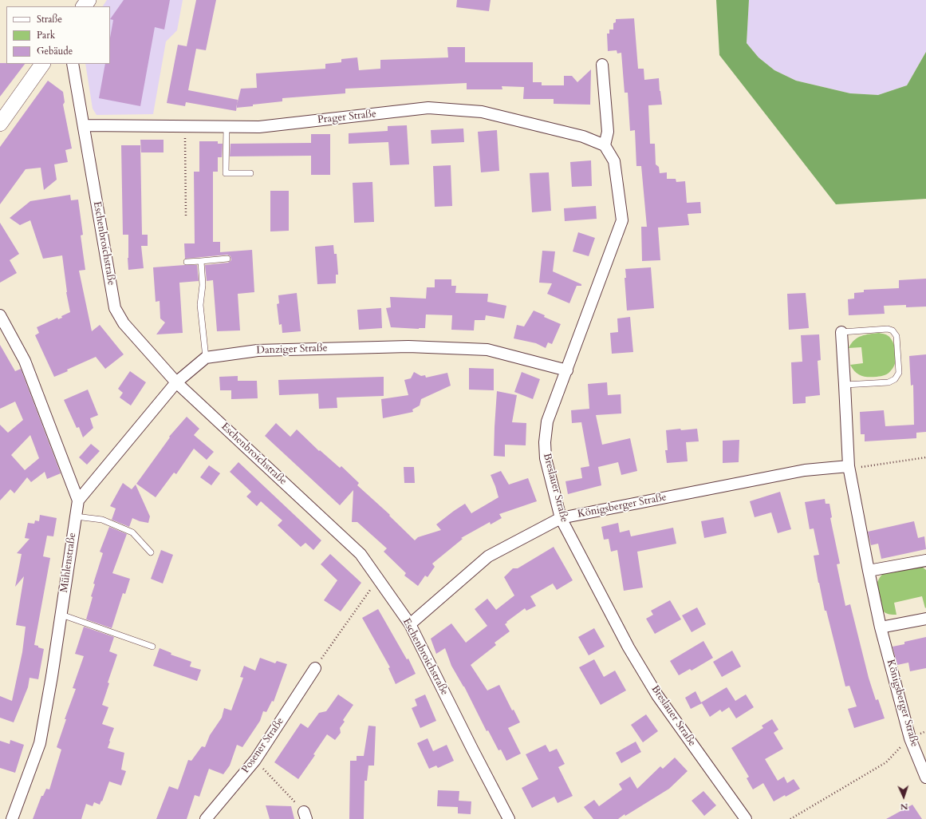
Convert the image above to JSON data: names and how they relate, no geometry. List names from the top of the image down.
{
  "streets": {
    "street": [
      "Prager Straße",
      "Eschenbroichstraße",
      "Danziger Straße",
      "Breslauer Straße",
      "Königsberger Straße",
      "Mühlenstraße",
      "Posener Straße"
    ]
  },
  "crossings": [
    ["Prager Straße", "Eschenbroichstraße"],
    ["Prager Straße", "Breslauer Straße"],
    ["Eschenbroichstraße", "Königsberger Straße"],
    ["Danziger Straße", "Breslauer Straße"],
    ["Breslauer Straße", "Königsberger Straße"]
  ],
  "legend": ["Straße", "Park", "Gebäude"],
  "north": "bottom"
}
